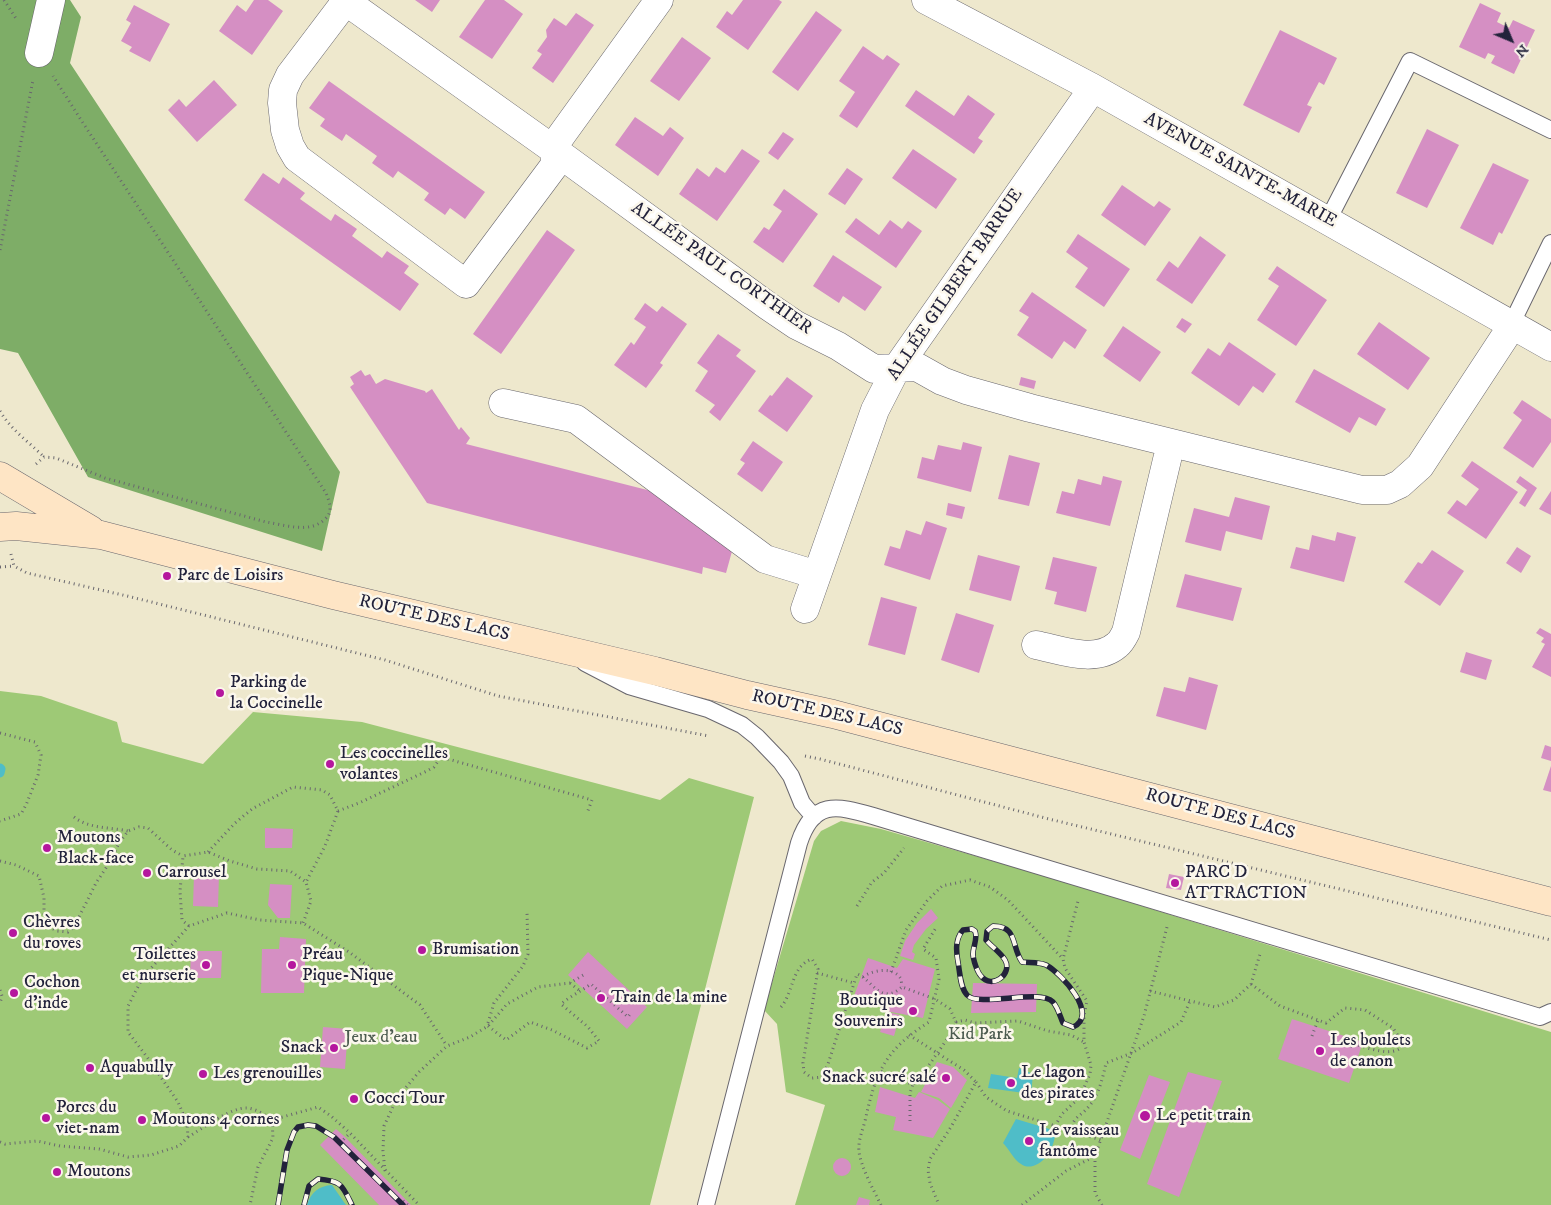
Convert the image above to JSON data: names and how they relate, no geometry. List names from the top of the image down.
{
  "streets": {
    "main road": ["ROUTE DES LACS"],
    "street": ["AVENUE SAINTE-MARIE", "ALLÉE PAUL CORTHIER", "ALLÉE GILBERT BARRUE"]
  },
  "crossings": [
    ["AVENUE SAINTE-MARIE", "ALLÉE PAUL CORTHIER"],
    ["AVENUE SAINTE-MARIE", "ALLÉE GILBERT BARRUE"],
    ["ALLÉE PAUL CORTHIER", "ALLÉE GILBERT BARRUE"]
  ],
  "parks": ["Kid Park", "Jeux d'eau"],
  "places": [
    "Parc de Loisirs",
    "Parking de la Coccinelle",
    "Les coccinelles volantes",
    "Moutons Black-face",
    "Carrousel",
    "PARC D ATTRACTION",
    "Chèvres du roves",
    "Brumisation",
    "Toilettes et nurserie",
    "Préau Pique-Nique",
    "Cochon d'inde",
    "Train de la mine",
    "Boutique Souvenirs",
    "Snack",
    "Les boulets de canon",
    "Aquabully",
    "Les grenouilles",
    "Snack sucré salé",
    "Le lagon des pirates",
    "Cocci Tour",
    "Le petit train",
    "Porcs du viet-nam",
    "Moutons 4 cornes",
    "Le vaisseau fantôme",
    "Moutons"
  ],
  "north": "bottom right"
}
